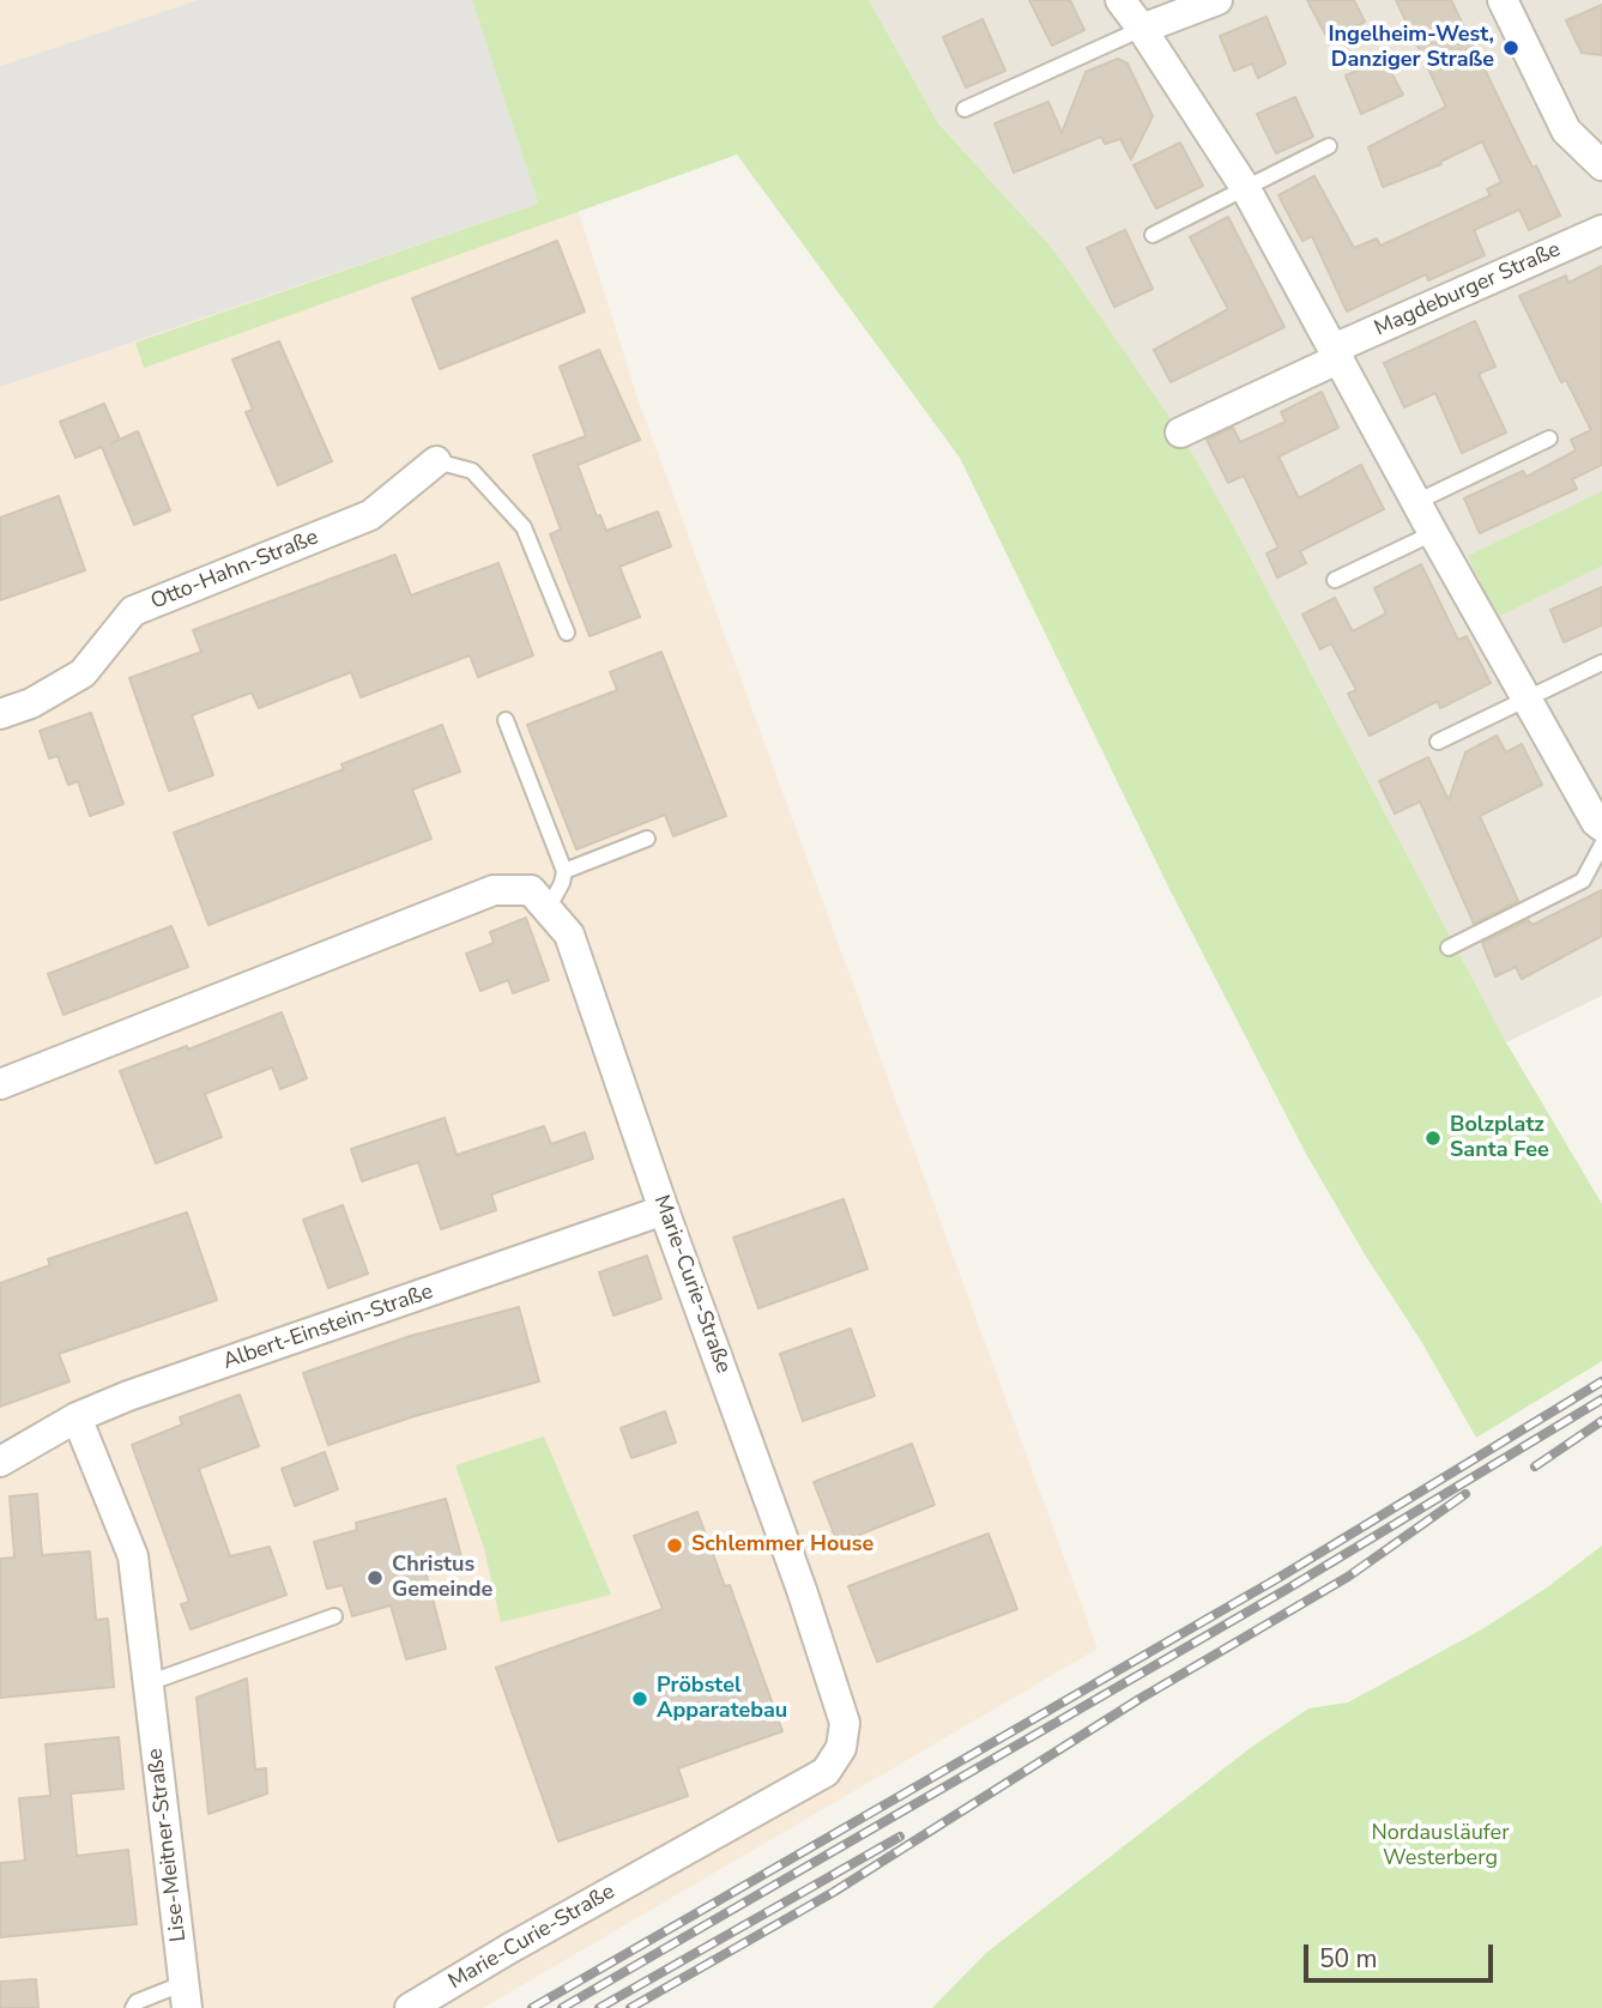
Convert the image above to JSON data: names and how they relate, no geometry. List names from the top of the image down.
{
  "streets": {
    "street": [
      "Magdeburger Straße",
      "Otto-Hahn-Straße",
      "Marie-Curie-Straße",
      "Albert-Einstein-Straße",
      "Lise-Meitner-Straße"
    ]
  },
  "crossings": [
    ["Marie-Curie-Straße", "Albert-Einstein-Straße"],
    ["Albert-Einstein-Straße", "Lise-Meitner-Straße"]
  ],
  "parks": ["Nordausläufer Westerberg"],
  "places": [
    "Ingelheim-West, Danziger Straße",
    "Bolzplatz Santa Fee",
    "Schlemmer House",
    "Christus Gemeinde",
    "Pröbstel Apparatebau"
  ],
  "scale_bar": "50 m"
}
